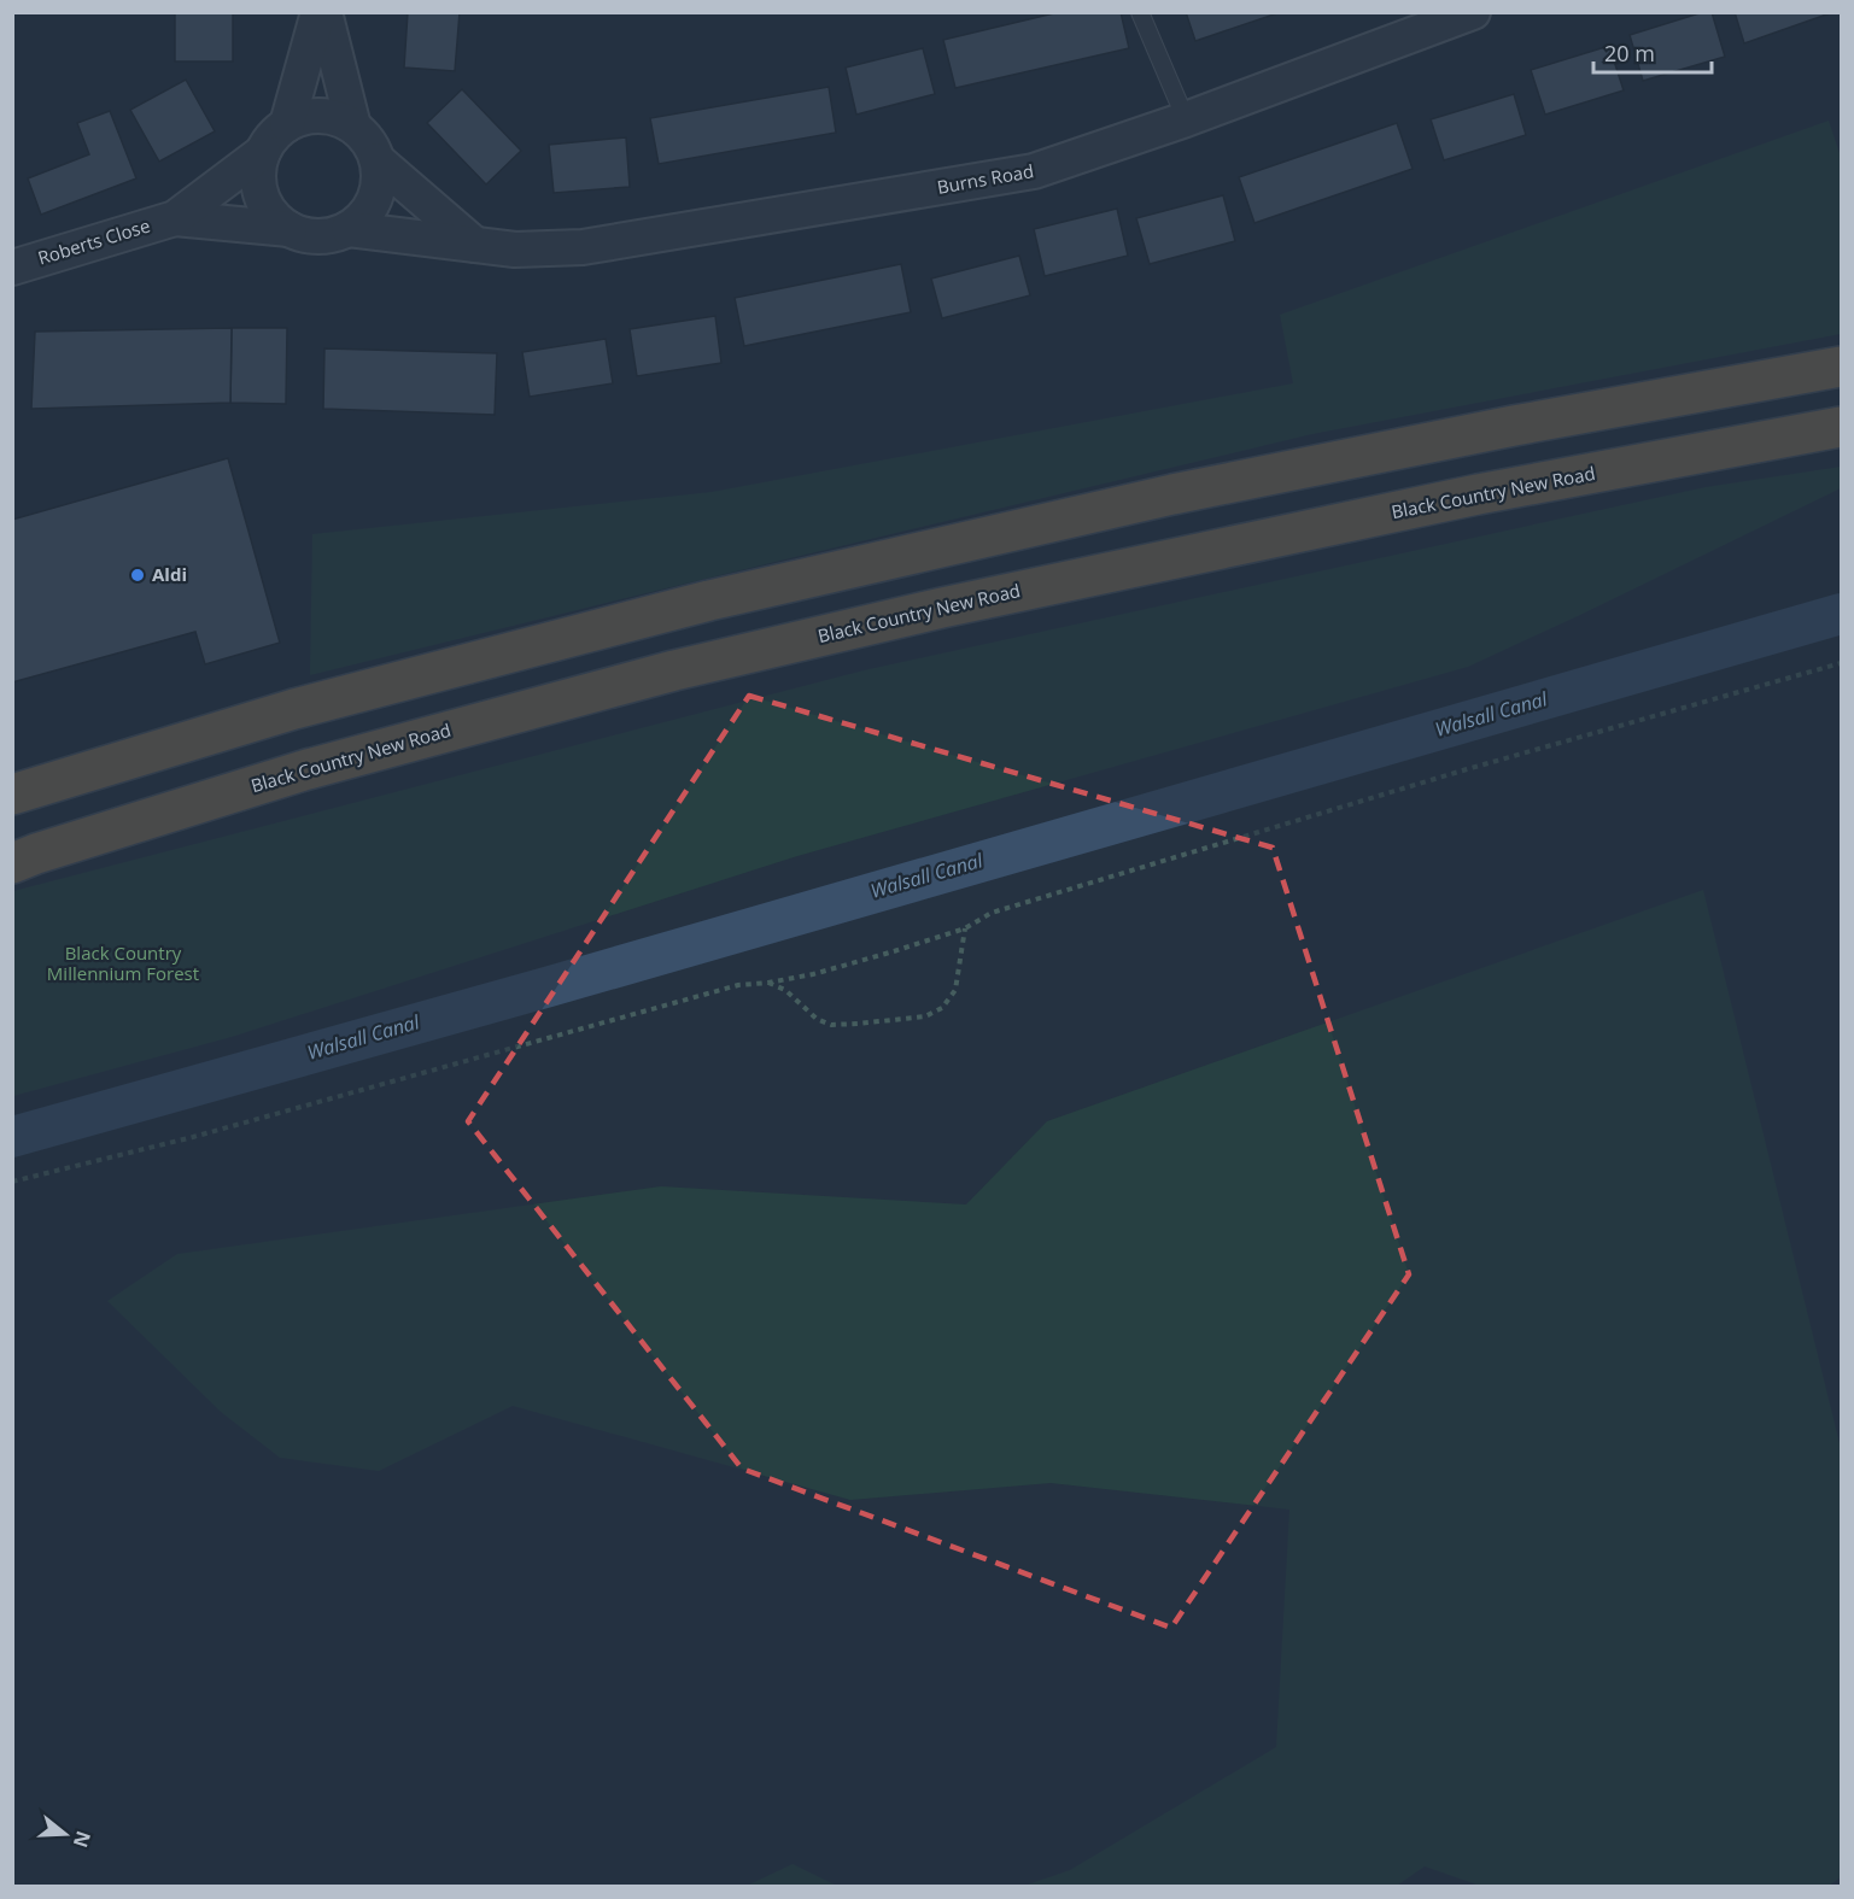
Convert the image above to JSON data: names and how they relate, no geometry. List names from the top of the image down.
{
  "streets": {
    "highway": ["Black Country New Road"],
    "street": ["Burns Road", "Roberts Close"]
  },
  "crossings": [
    ["Burns Road", "Roberts Close"]
  ],
  "water": ["Walsall Canal"],
  "parks": ["Black Country Millennium Forest"],
  "places": ["Aldi"],
  "scale_bar": "20 m",
  "north": "right"
}
